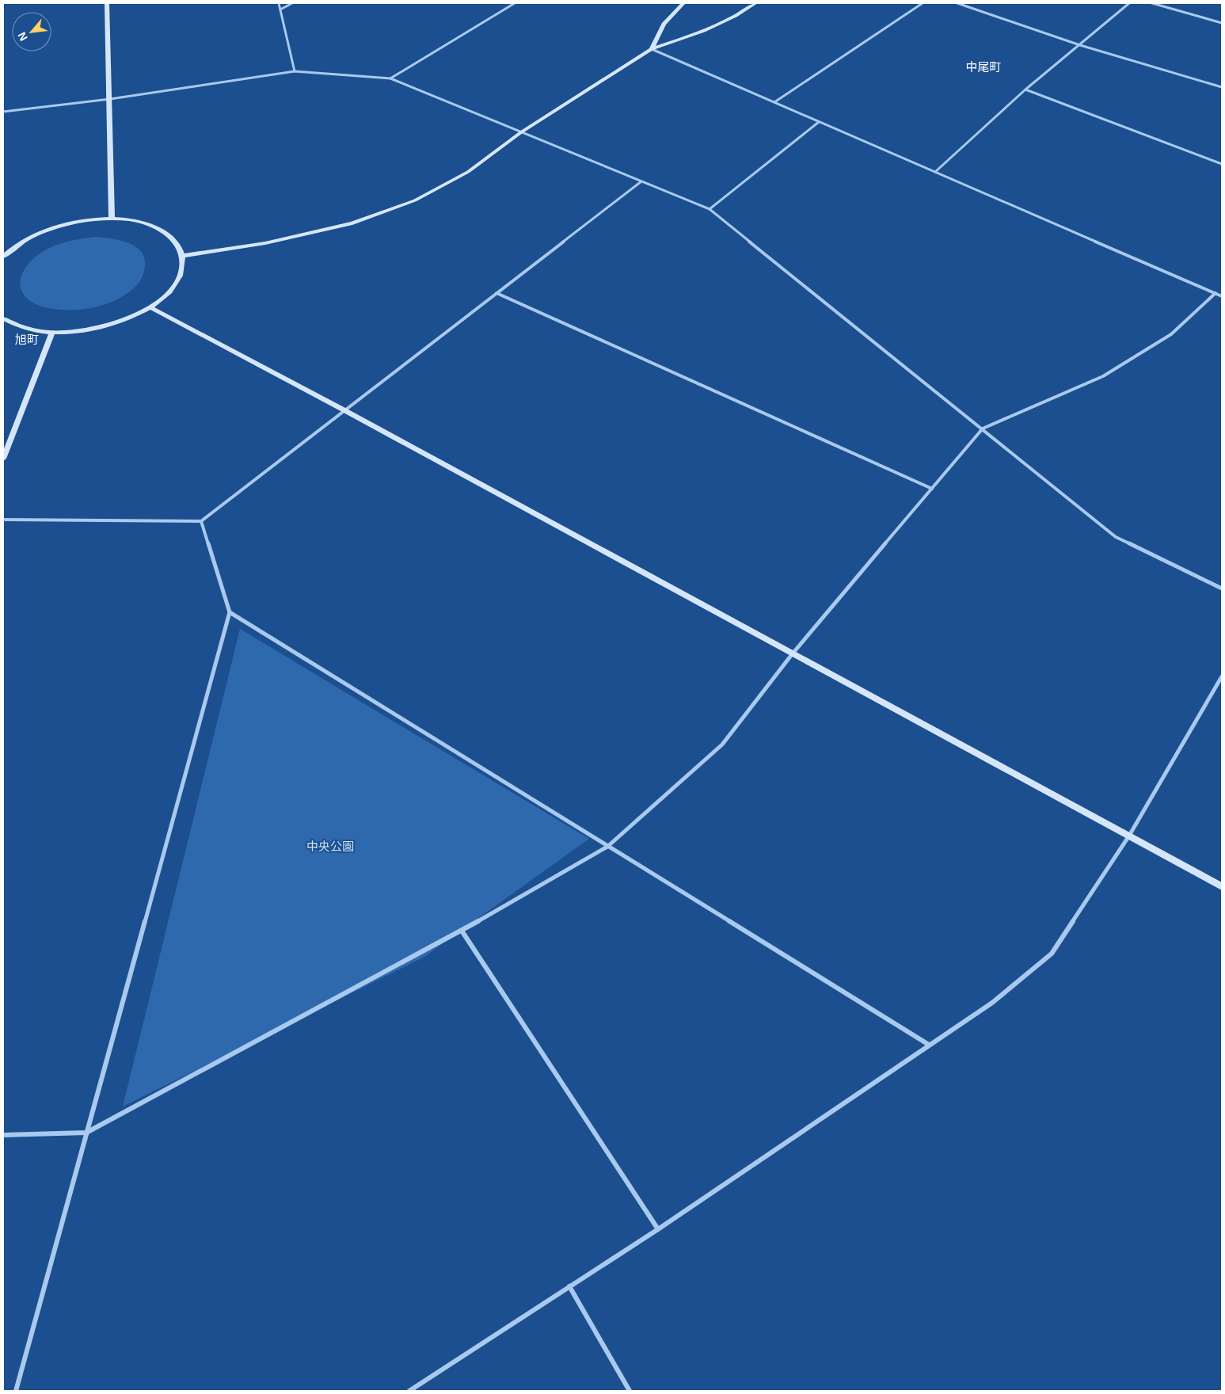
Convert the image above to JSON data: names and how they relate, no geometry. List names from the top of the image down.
{
  "districts": ["中尾町", "旭町"],
  "parks": ["中央公園"],
  "north": "bottom left"
}
